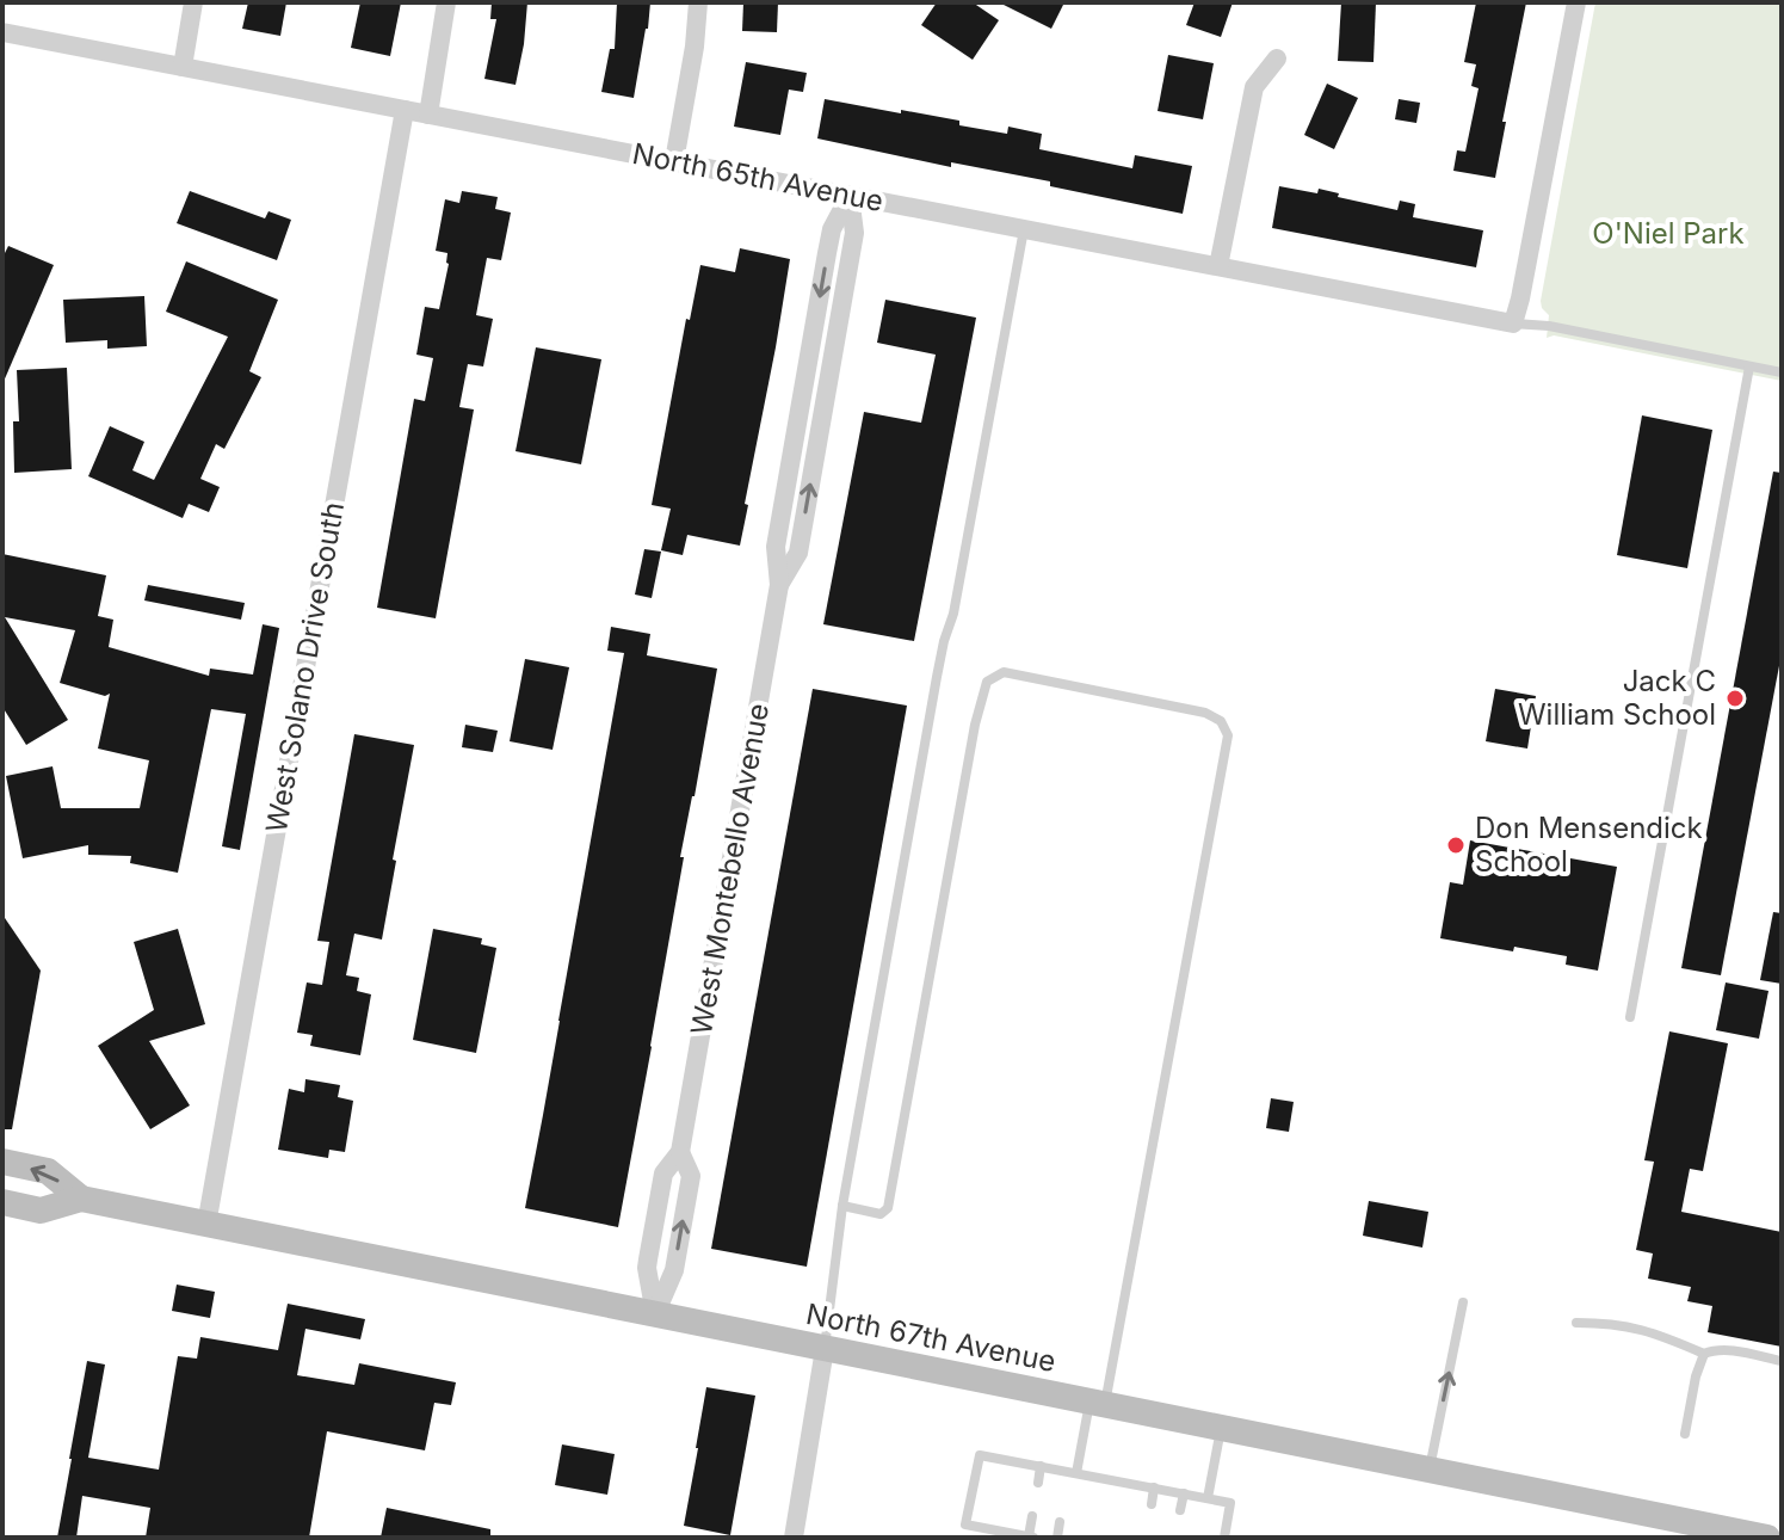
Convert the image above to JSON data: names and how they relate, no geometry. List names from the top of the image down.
{
  "streets": {
    "main road": ["North 67th Avenue"],
    "street": ["North 65th Avenue", "West Solano Drive South", "West Montebello Avenue"]
  },
  "crossings": [
    ["North 65th Avenue", "West Solano Drive South"],
    ["North 65th Avenue", "West Montebello Avenue"],
    ["West Solano Drive South", "North 67th Avenue"],
    ["West Montebello Avenue", "North 67th Avenue"]
  ],
  "parks": ["O'Niel Park"],
  "places": ["Jack C William School", "Don Mensendick School"]
}
